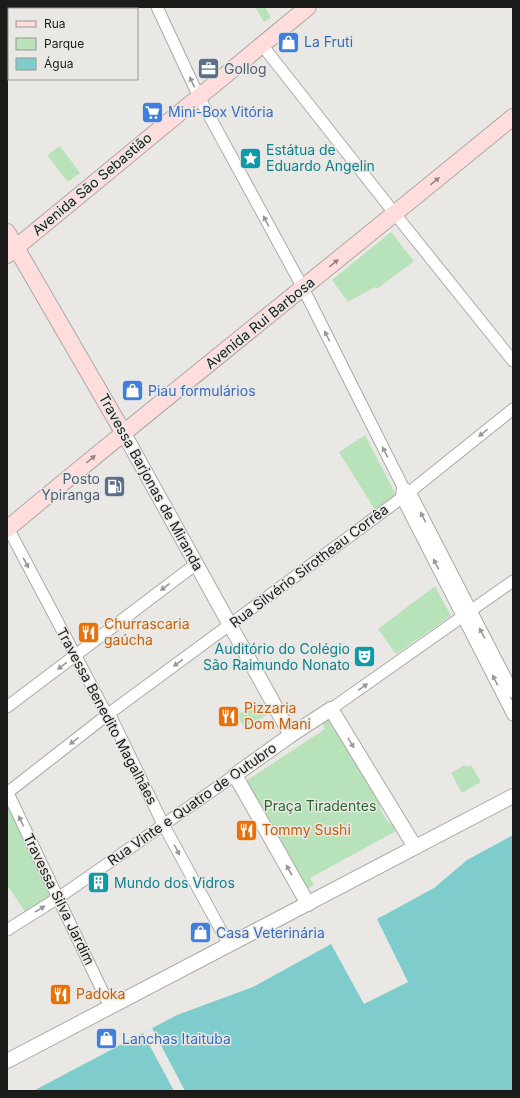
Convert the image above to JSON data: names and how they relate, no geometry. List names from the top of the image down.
{
  "streets": {
    "main road": ["Avenida São Sebastião", "Avenida Rui Barbosa", "Travessa Barjonas de Miranda"],
    "street": [
      "Rua Silvério Sirotheau Corrêa",
      "Travessa Benedito Magalhães",
      "Rua Vinte e Quatro de Outubro",
      "Travessa Silva Jardim"
    ]
  },
  "crossings": [
    ["Avenida São Sebastião", "Travessa Barjonas de Miranda"],
    ["Avenida Rui Barbosa", "Travessa Barjonas de Miranda"],
    ["Avenida Rui Barbosa", "Travessa Benedito Magalhães"],
    ["Travessa Barjonas de Miranda", "Rua Silvério Sirotheau Corrêa"],
    ["Travessa Barjonas de Miranda", "Rua Vinte e Quatro de Outubro"],
    ["Rua Silvério Sirotheau Corrêa", "Travessa Benedito Magalhães"],
    ["Rua Silvério Sirotheau Corrêa", "Travessa Silva Jardim"],
    ["Travessa Benedito Magalhães", "Rua Vinte e Quatro de Outubro"],
    ["Rua Vinte e Quatro de Outubro", "Travessa Silva Jardim"]
  ],
  "one_way": ["Avenida Rui Barbosa", "Rua Vinte e Quatro de Outubro", "Travessa Silva Jardim"],
  "parks": ["Praça Tiradentes"],
  "places": {
    "shop": [
      "La Fruti",
      "Piau formulários",
      "Casa Veterinária",
      "Lanchas Itaituba"
    ],
    "office": ["Gollog"],
    "supermarket": ["Mini-Box Vitória"],
    "place": ["Estátua de Eduardo Angelin"],
    "fuel station": ["Posto Ypiranga"],
    "restaurant": [
      "Churrascaria gaúcha",
      "Pizzaria Dom Mani",
      "Tommy Sushi",
      "Padoka"
    ],
    "theatre": ["Auditório do Colégio São Raimundo Nonato"],
    "building": ["Mundo dos Vidros"]
  },
  "legend": ["Rua", "Parque", "Água"]
}
